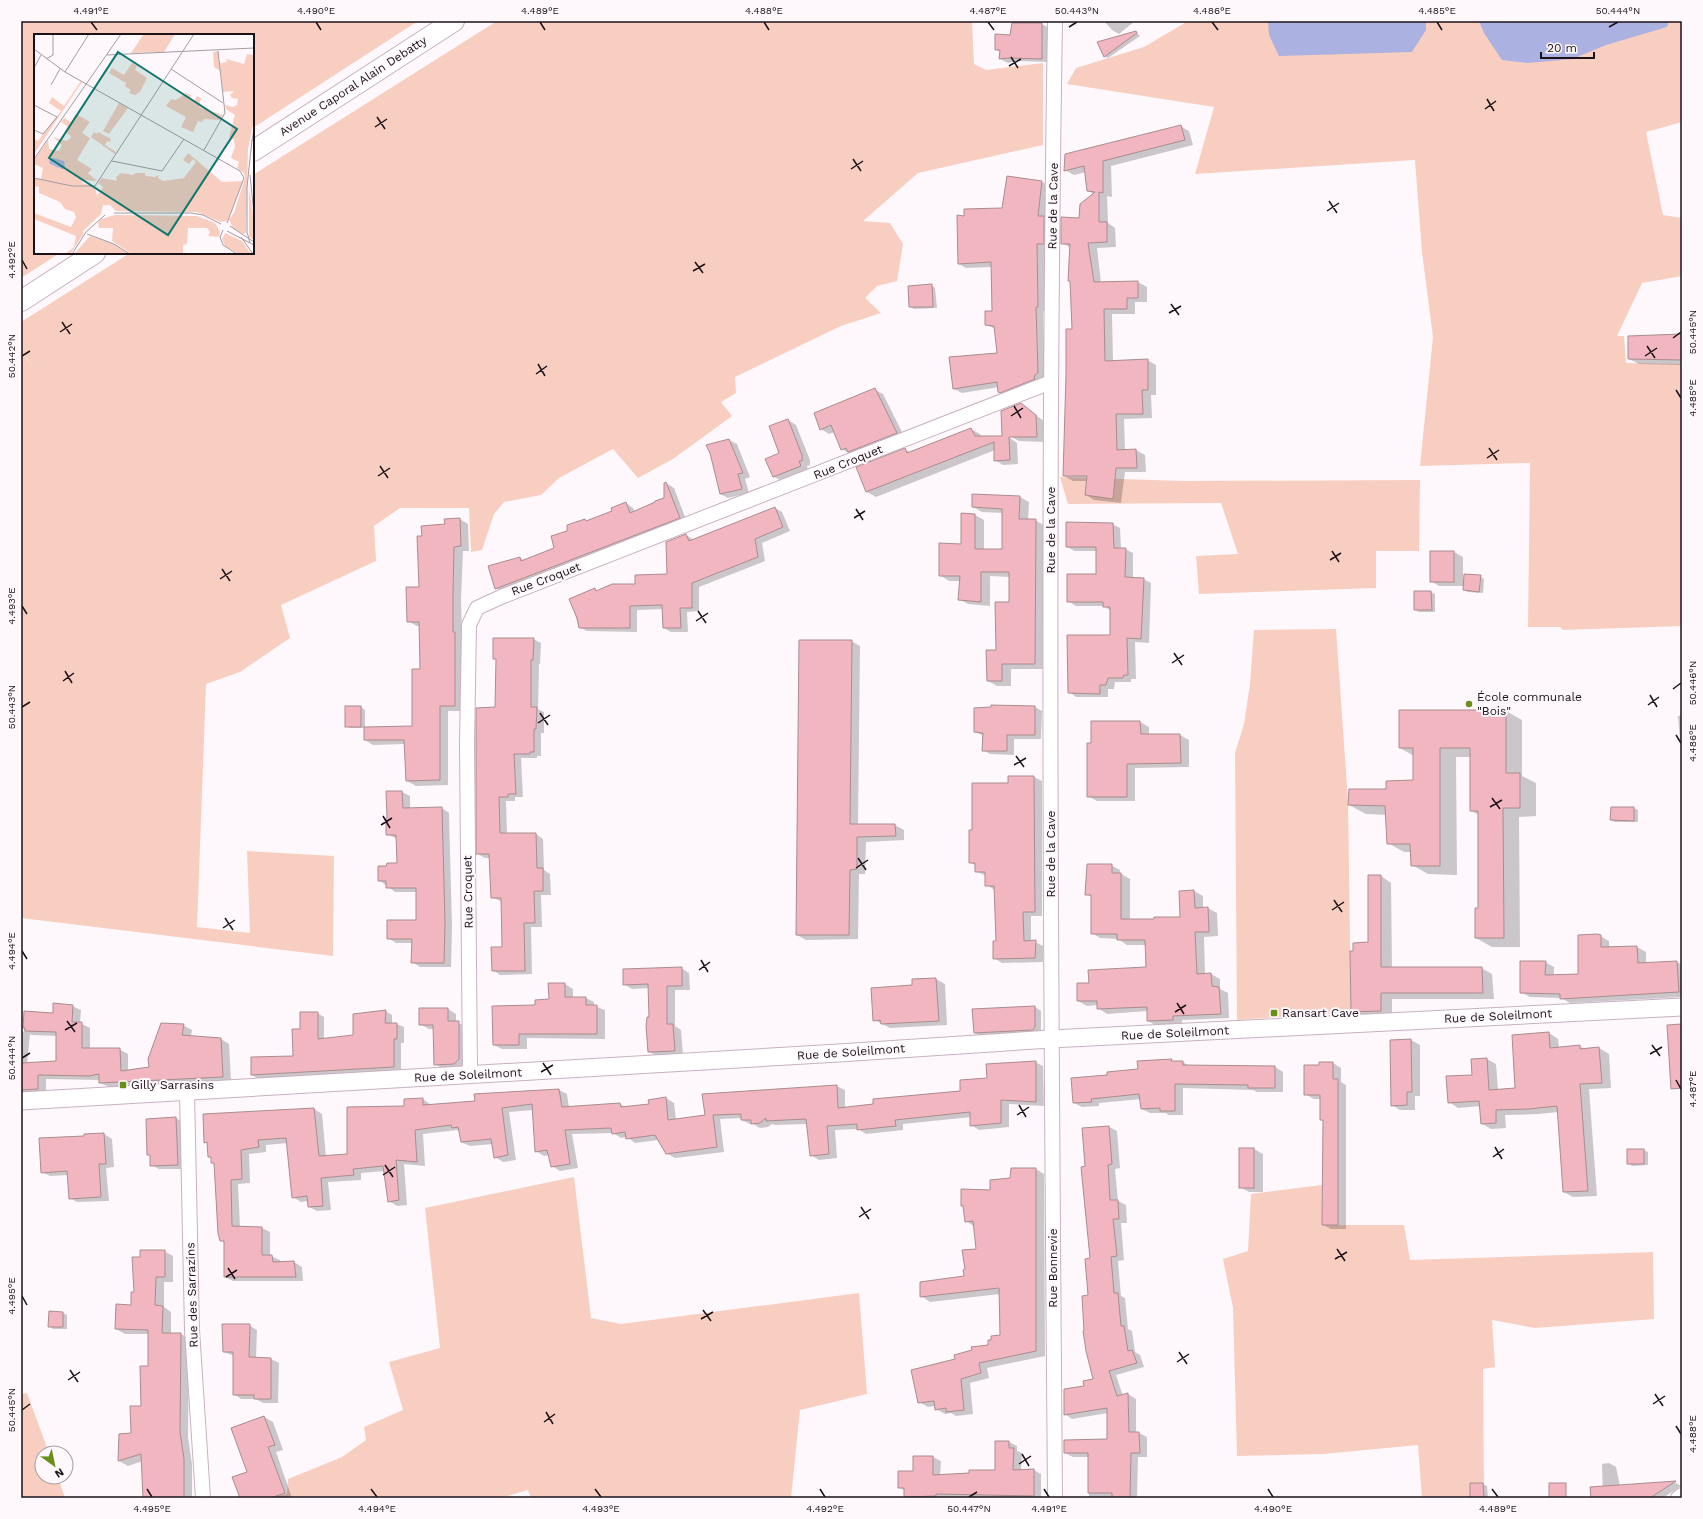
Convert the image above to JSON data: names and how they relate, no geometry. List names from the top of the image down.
{
  "streets": {
    "main road": ["Avenue Caporal Alain Debatty"],
    "street": [
      "Rue de la Cave",
      "Rue Croquet",
      "Rue de Soleilmont",
      "Rue Bonnevie",
      "Rue des Sarrazins"
    ]
  },
  "crossings": [
    ["Rue de la Cave", "Rue Croquet"],
    ["Rue de la Cave", "Rue de Soleilmont"],
    ["Rue de la Cave", "Rue Bonnevie"],
    ["Rue Croquet", "Rue de Soleilmont"],
    ["Rue de Soleilmont", "Rue Bonnevie"],
    ["Rue de Soleilmont", "Rue des Sarrazins"]
  ],
  "places": {
    "other": ["École communale \"Bois\""],
    "transit": ["Ransart Cave", "Gilly Sarrasins"]
  },
  "scale_bar": "20 m",
  "north": "bottom right",
  "coordinates": [
    "4.491°E",
    "4.490°E",
    "4.489°E",
    "4.488°E",
    "4.487°E",
    "50.443°N",
    "4.486°E",
    "4.485°E",
    "50.444°N",
    "4.492°E",
    "50.445°N",
    "50.442°N",
    "4.493°E",
    "50.446°N",
    "4.494°E",
    "4.495°E",
    "50.447°N"
  ]
}
